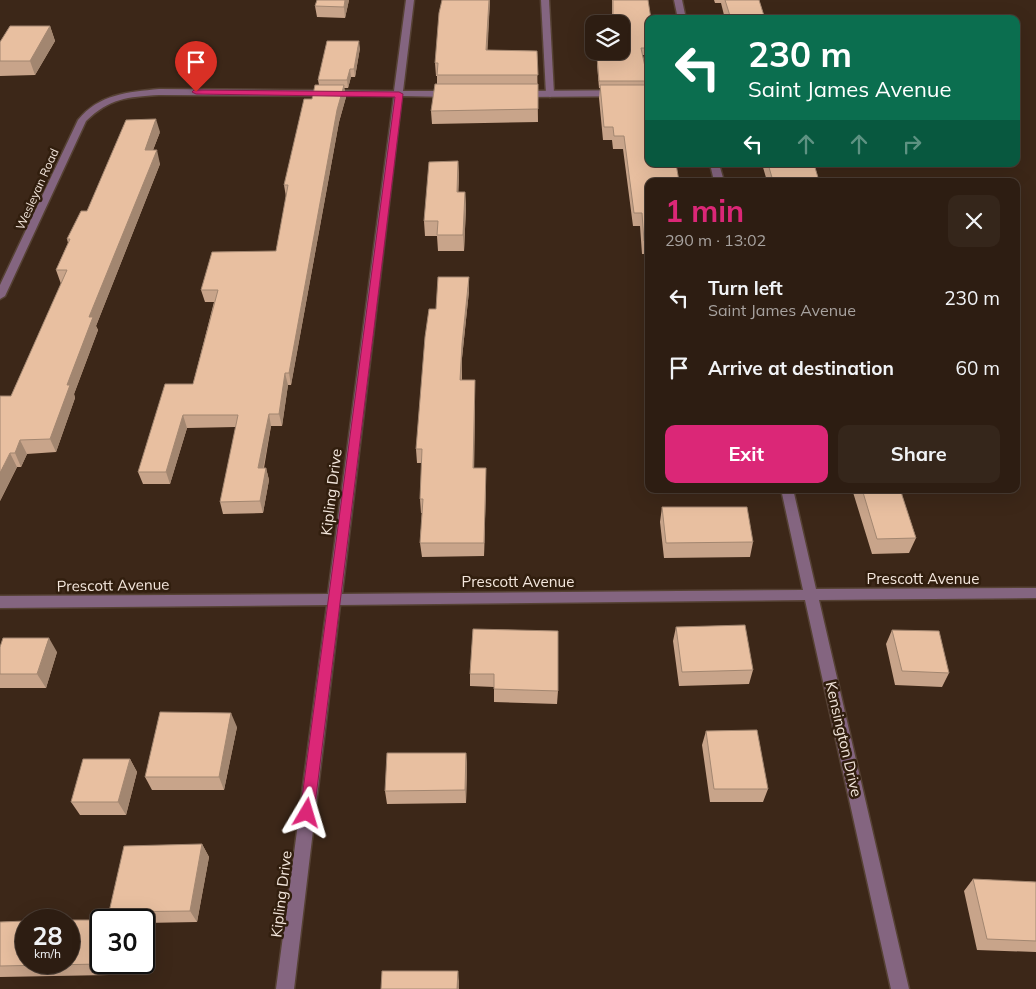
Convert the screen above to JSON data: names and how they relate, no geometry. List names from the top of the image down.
{
  "streets": {
    "street": [
      "Wesleyan Road",
      "Kipling Drive",
      "Prescott Avenue",
      "Kensington Drive"
    ]
  },
  "crossings": [
    ["Wesleyan Road", "Kipling Drive"],
    ["Kipling Drive", "Prescott Avenue"],
    ["Prescott Avenue", "Kensington Drive"]
  ],
  "page": {
    "turn": ["230 m", "Saint James Avenue"],
    "heading": ["1 min", "290 m · 13:02"],
    "list": [
      {
        "name": "Turn left",
        "note": "Saint James Avenue",
        "value": "230 m"
      },
      {
        "name": "Arrive at destination",
        "value": "60 m"
      }
    ],
    "buttons": ["Exit", "Share"],
    "speed": "28 km/h",
    "limit": "30"
  }
}
